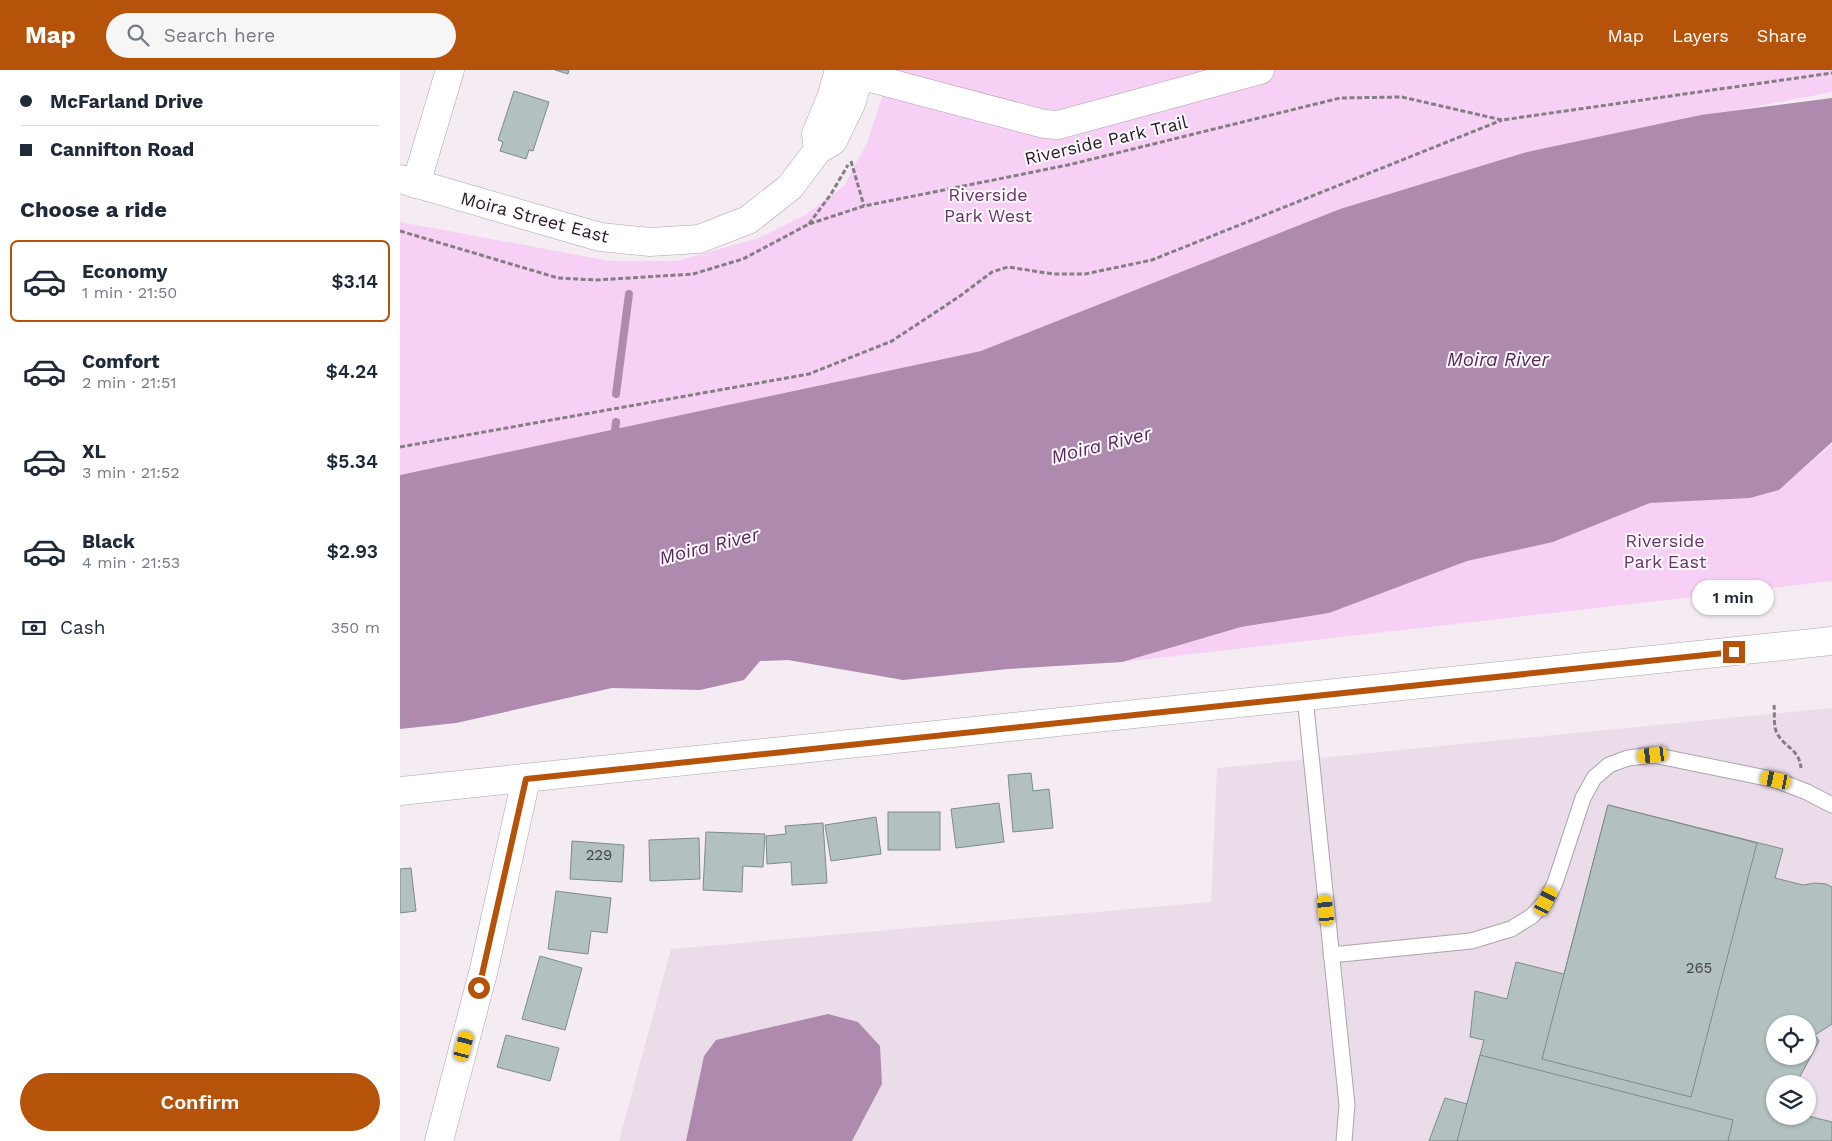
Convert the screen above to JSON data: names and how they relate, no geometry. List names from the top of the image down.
{
  "streets": {
    "street": ["Moira Street East"],
    "path": ["Riverside Park Trail"]
  },
  "water": ["Moira River"],
  "parks": ["Riverside Park West", "Riverside Park East"],
  "house_numbers": ["229", "265"],
  "page": {
    "header": "Map",
    "search": "Search here",
    "nav": ["Map", "Layers", "Share"],
    "banner": ["McFarland Drive", "Cannifton Road"],
    "heading": "Choose a ride",
    "list": [
      {
        "name": "Economy",
        "note": "1 min · 21:50",
        "value": "$3.14"
      },
      {
        "name": "Comfort",
        "note": "2 min · 21:51",
        "value": "$4.24"
      },
      {
        "name": "XL",
        "note": "3 min · 21:52",
        "value": "$5.34"
      },
      {
        "name": "Black",
        "note": "4 min · 21:53",
        "value": "$2.93"
      }
    ],
    "bubble": "1 min",
    "pay": ["Cash", "350 m"],
    "buttons": "Confirm"
  }
}
